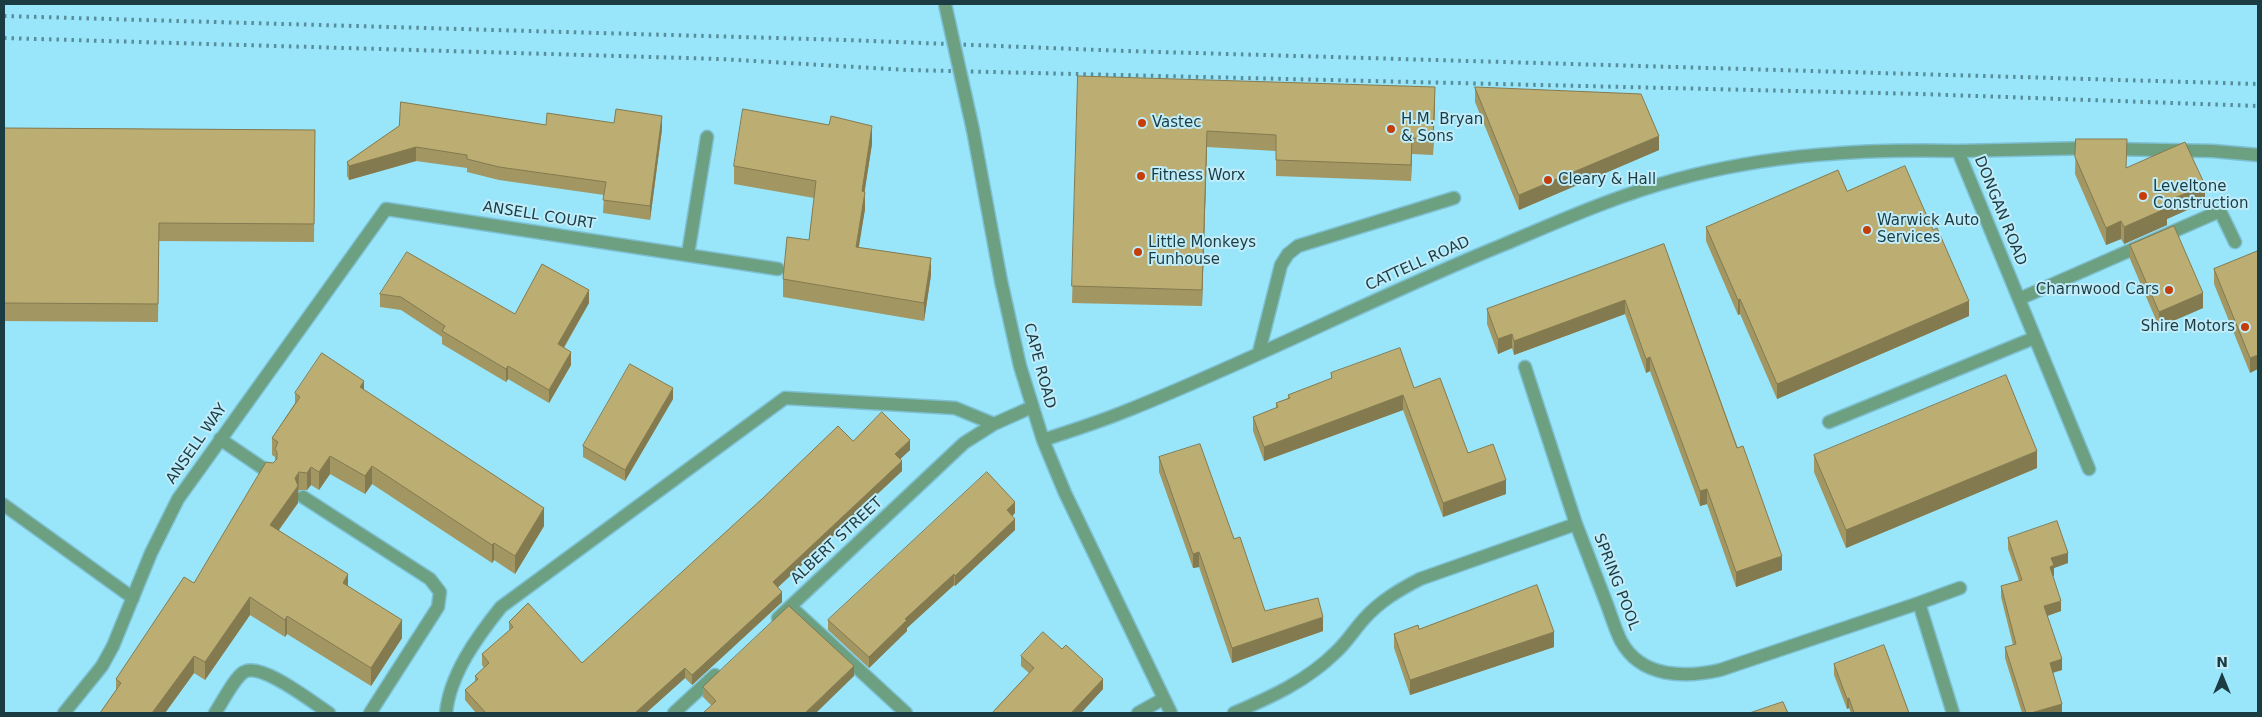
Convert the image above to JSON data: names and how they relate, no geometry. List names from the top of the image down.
{
  "streets": {
    "street": [
      "DONGAN ROAD",
      "ANSELL COURT",
      "CATTELL ROAD",
      "CAPE ROAD",
      "ANSELL WAY",
      "ALBERT STREET",
      "SPRING POOL"
    ]
  },
  "crossings": [
    ["DONGAN ROAD", "CATTELL ROAD"],
    ["ANSELL COURT", "ANSELL WAY"],
    ["CATTELL ROAD", "CAPE ROAD"],
    ["CAPE ROAD", "ALBERT STREET"]
  ],
  "places": [
    "Vastec",
    "H.M. Bryan & Sons",
    "Fitness Worx",
    "Cleary & Hall",
    "Leveltone Construction",
    "Warwick Auto Services",
    "Little Monkeys Funhouse",
    "Charnwood Cars",
    "Shire Motors"
  ],
  "north": "top"
}
